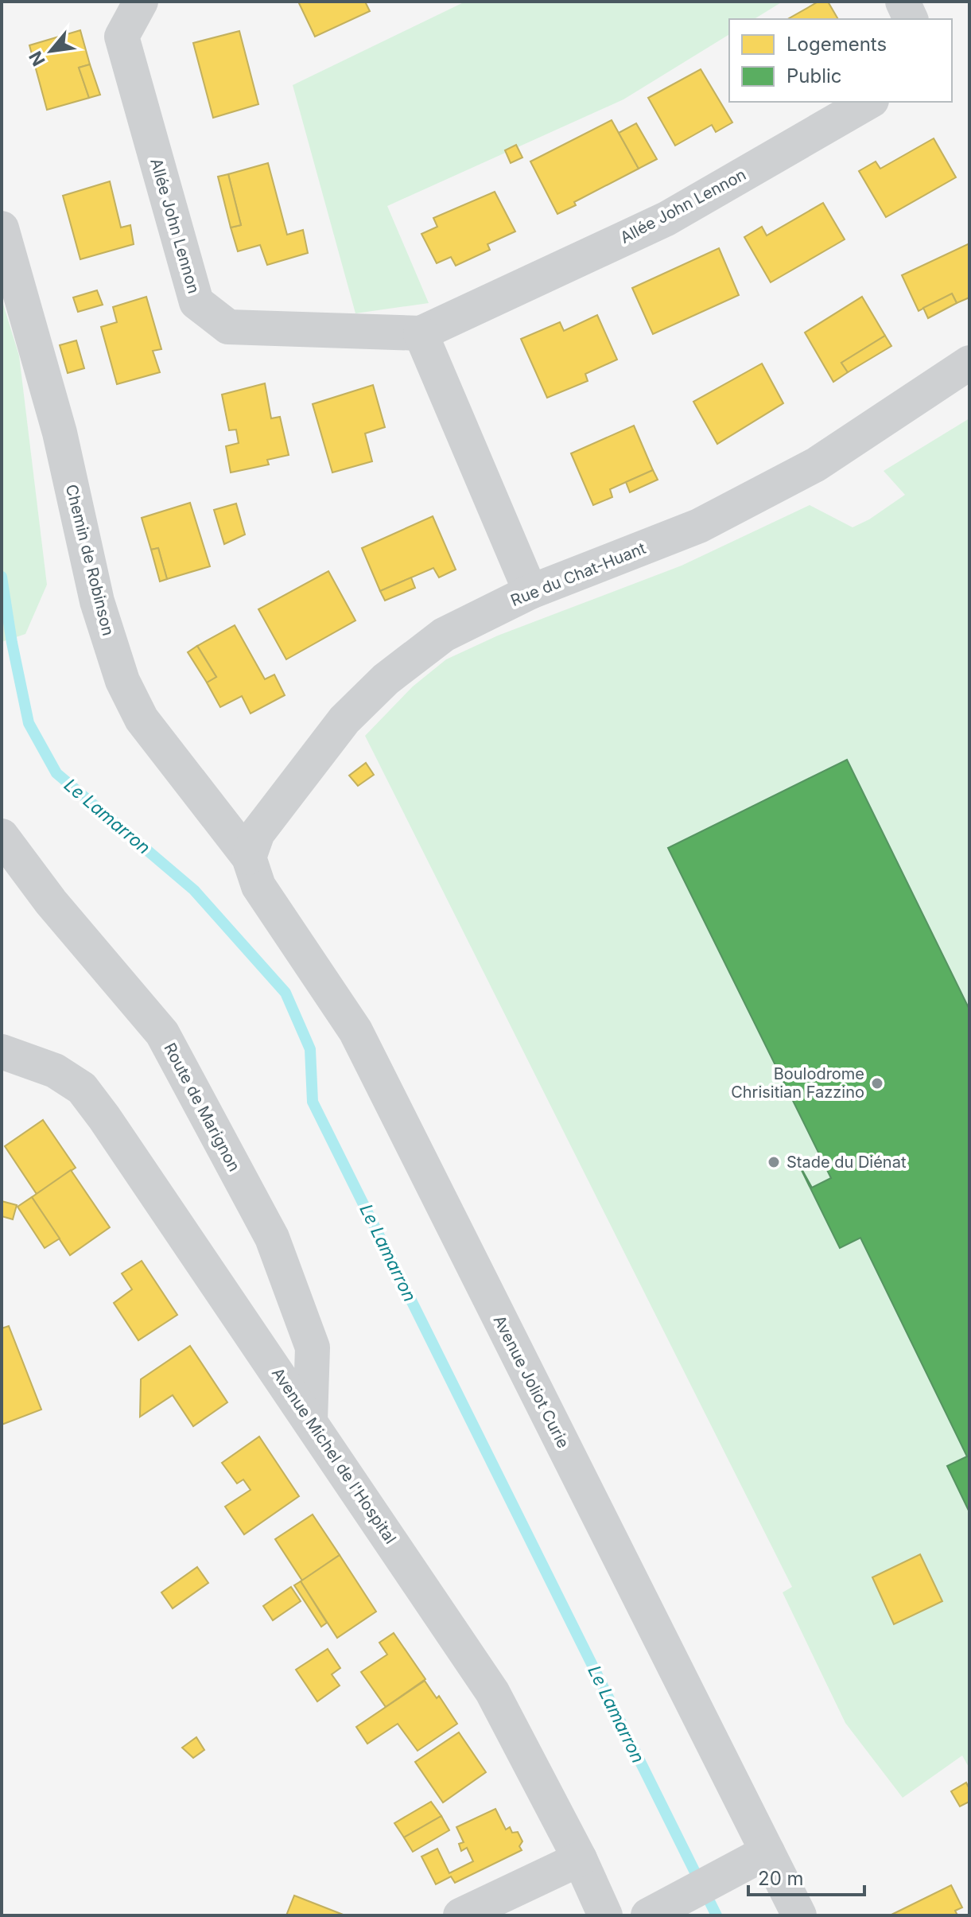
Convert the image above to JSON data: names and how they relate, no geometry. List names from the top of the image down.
{
  "streets": {
    "street": [
      "Allée John Lennon",
      "Chemin de Robinson",
      "Rue du Chat-Huant",
      "Route de Marignon",
      "Avenue Joliot Curie",
      "Avenue Michel de l'Hospital"
    ]
  },
  "crossings": [
    ["Chemin de Robinson", "Rue du Chat-Huant"],
    ["Chemin de Robinson", "Avenue Joliot Curie"],
    ["Rue du Chat-Huant", "Avenue Joliot Curie"],
    ["Route de Marignon", "Avenue Michel de l'Hospital"]
  ],
  "water": ["Le Lamarron"],
  "places": ["Boulodrome Chrisitian Fazzino", "Stade du Diénat"],
  "legend": ["Logements", "Public"],
  "scale_bar": "20 m",
  "north": "bottom left"
}
